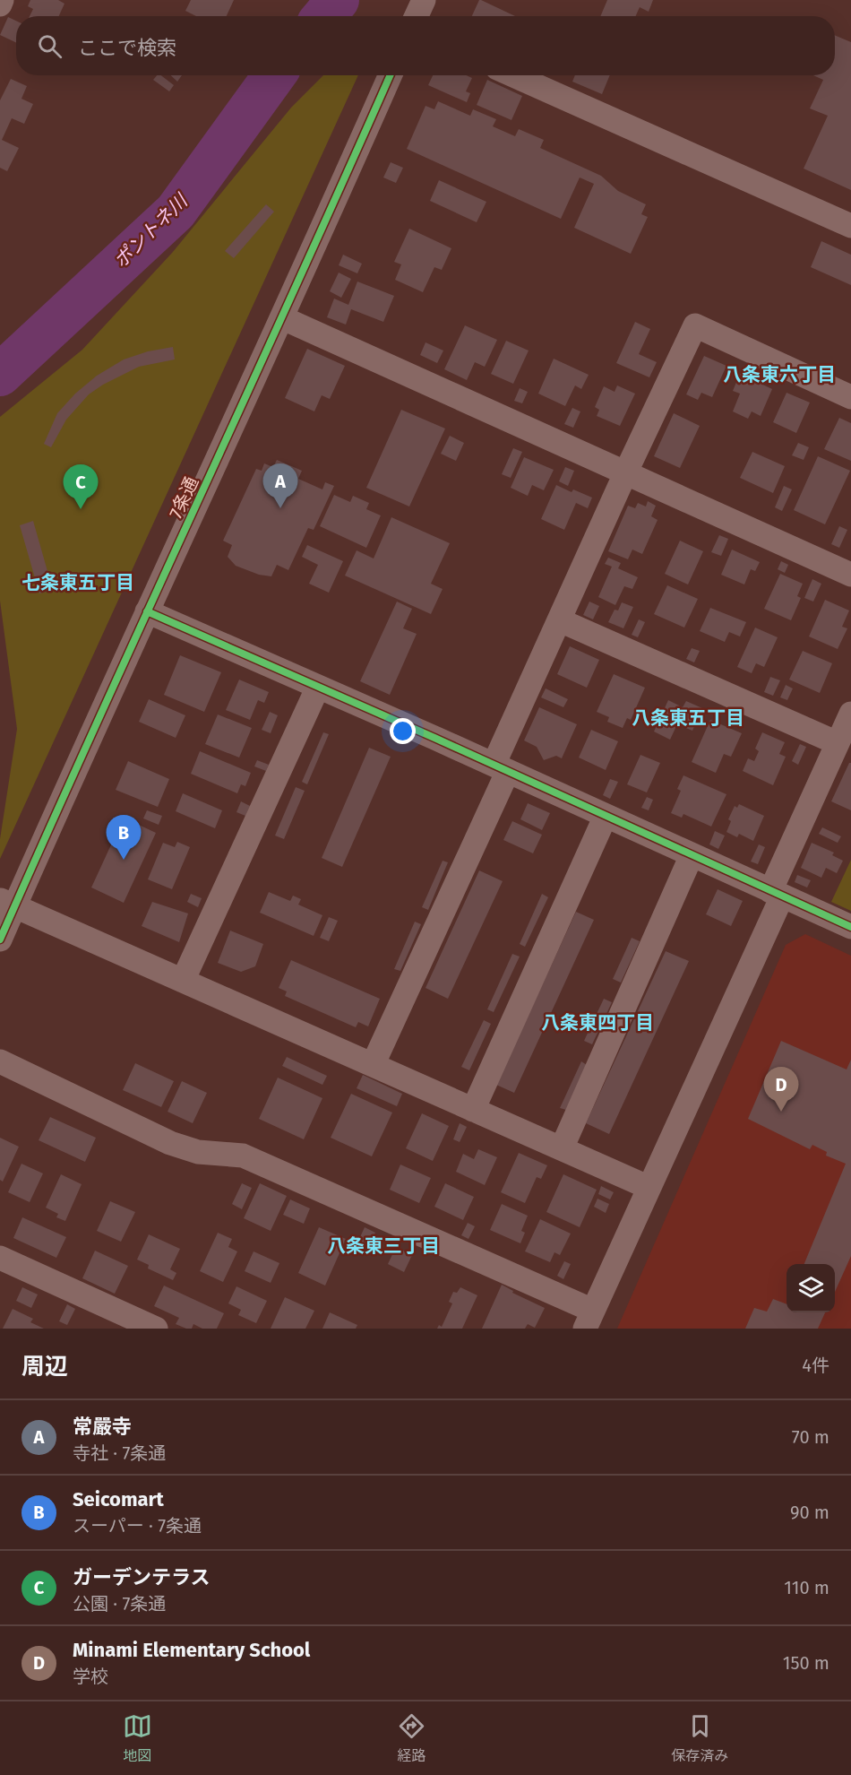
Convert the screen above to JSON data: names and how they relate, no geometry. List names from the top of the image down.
{
  "streets": {
    "street": ["7条通"]
  },
  "districts": [
    "八条東六丁目",
    "七条東五丁目",
    "八条東五丁目",
    "八条東四丁目",
    "八条東三丁目"
  ],
  "water": ["ポントネ川"],
  "page": {
    "search": "ここで検索",
    "pins": [
      "A",
      "C",
      "B",
      "D"
    ],
    "heading": ["周辺", "4件"],
    "list": [
      {
        "mark": "A",
        "name": "常嚴寺",
        "note": "寺社 · 7条通",
        "value": "70 m"
      },
      {
        "mark": "B",
        "name": "Seicomart",
        "note": "スーパー · 7条通",
        "value": "90 m"
      },
      {
        "mark": "C",
        "name": "ガーデンテラス",
        "note": "公園 · 7条通",
        "value": "110 m"
      },
      {
        "mark": "D",
        "name": "Minami Elementary School",
        "note": "学校",
        "value": "150 m"
      }
    ],
    "nav": ["地図", "経路", "保存済み"]
  }
}
